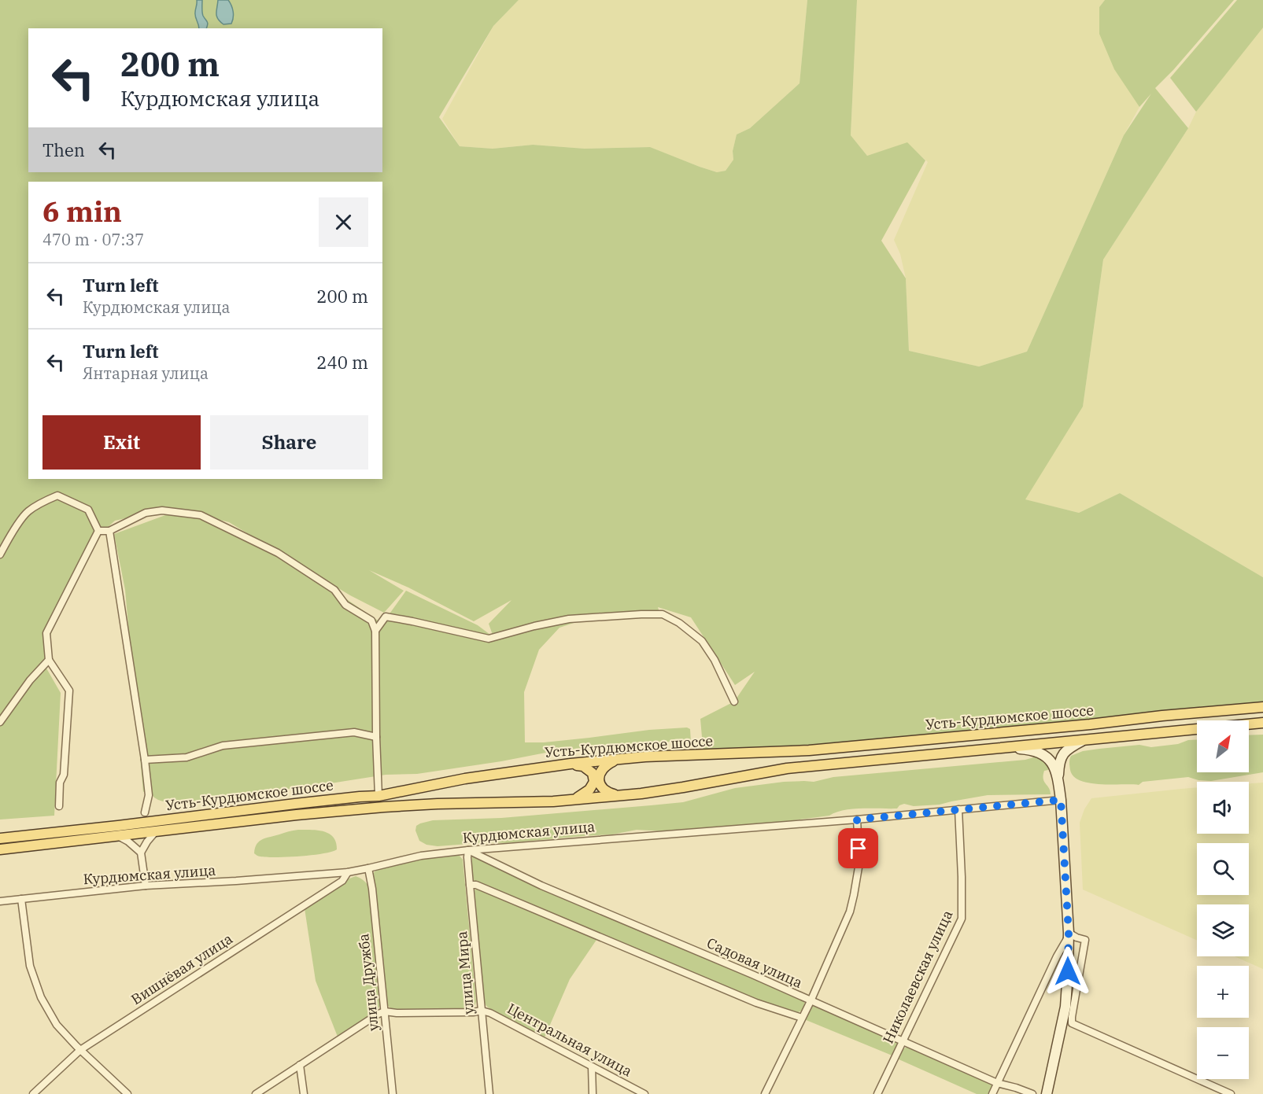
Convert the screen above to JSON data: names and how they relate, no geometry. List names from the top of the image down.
{
  "streets": {
    "main road": ["Усть-Курдюмское шоссе"],
    "street": [
      "Курдюмская улица",
      "Садовая улица",
      "Вишнёвая улица",
      "улица Мира",
      "Николаевская улица",
      "улица Дружба",
      "Центральная улица"
    ]
  },
  "crossings": [
    ["Курдюмская улица", "Садовая улица"],
    ["Курдюмская улица", "Вишнёвая улица"],
    ["Курдюмская улица", "улица Мира"],
    ["Курдюмская улица", "Николаевская улица"],
    ["Курдюмская улица", "улица Дружба"],
    ["Садовая улица", "улица Мира"],
    ["Садовая улица", "Николаевская улица"],
    ["улица Мира", "Центральная улица"]
  ],
  "north": "top right",
  "page": {
    "turn": ["200 m", "Курдюмская улица"],
    "then": "Then",
    "heading": ["6 min", "470 m · 07:37"],
    "list": [
      {
        "name": "Turn left",
        "note": "Курдюмская улица",
        "value": "200 m"
      },
      {
        "name": "Turn left",
        "note": "Янтарная улица",
        "value": "240 m"
      }
    ],
    "buttons": ["Exit", "Share"],
    "map_buttons": ["+", "−"]
  }
}
